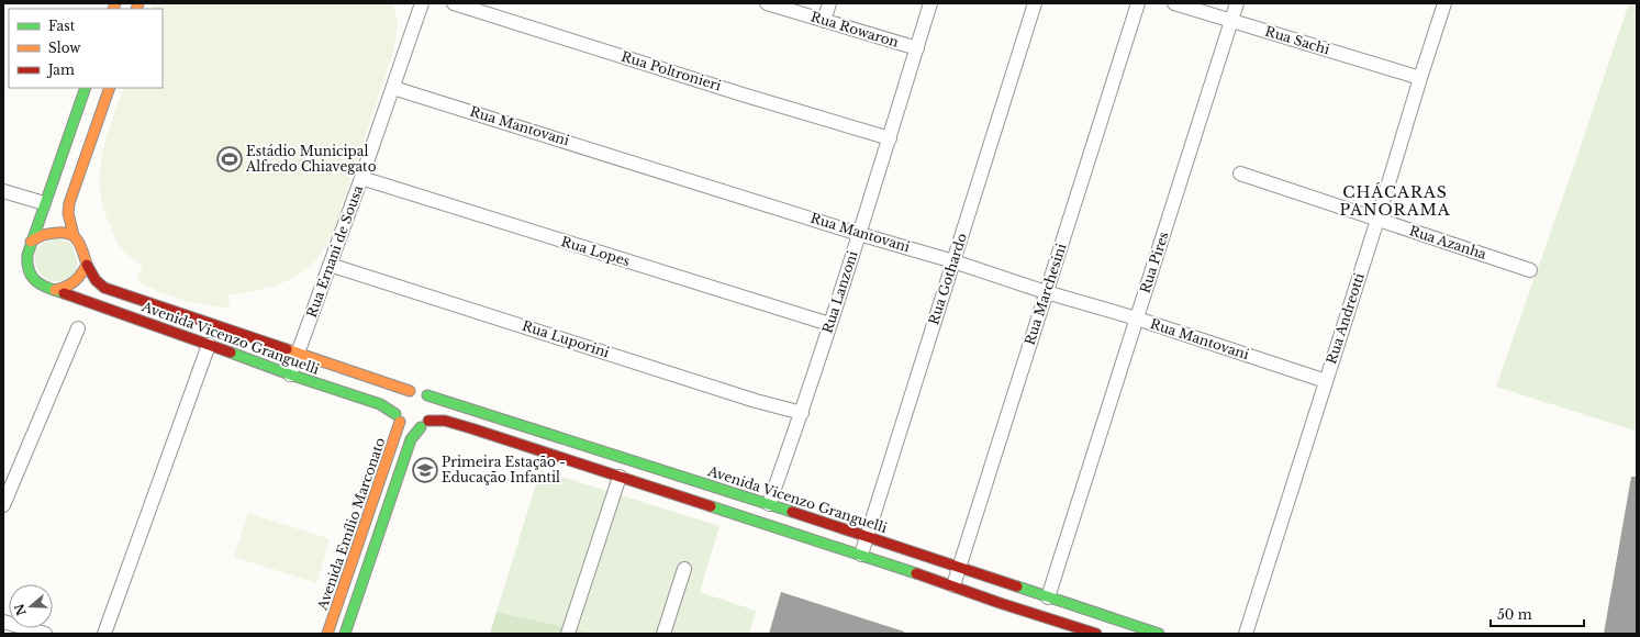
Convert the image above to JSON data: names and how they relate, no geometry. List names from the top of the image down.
{
  "streets": {
    "main road": ["Avenida Vicenzo Granguelli", "Avenida Emílio Marconato"],
    "street": [
      "Rua Rowaron",
      "Rua Sachi",
      "Rua Poltronieri",
      "Rua Mantovani",
      "Rua Azanha",
      "Rua Ernani de Sousa",
      "Rua Lopes",
      "Rua Pires",
      "Rua Gothardo",
      "Rua Lanzoni",
      "Rua Marchesini",
      "Rua Andreotti",
      "Rua Luporini"
    ]
  },
  "crossings": [
    ["Rua Rowaron", "Rua Lanzoni"],
    ["Rua Sachi", "Rua Pires"],
    ["Rua Sachi", "Rua Andreotti"],
    ["Rua Poltronieri", "Rua Lanzoni"],
    ["Rua Mantovani", "Rua Ernani de Sousa"],
    ["Rua Mantovani", "Rua Pires"],
    ["Rua Mantovani", "Rua Gothardo"],
    ["Rua Mantovani", "Rua Lanzoni"],
    ["Rua Mantovani", "Rua Marchesini"],
    ["Rua Mantovani", "Rua Andreotti"],
    ["Rua Azanha", "Rua Andreotti"],
    ["Rua Ernani de Sousa", "Rua Lopes"],
    ["Rua Ernani de Sousa", "Avenida Vicenzo Granguelli"],
    ["Rua Ernani de Sousa", "Rua Luporini"],
    ["Rua Lopes", "Rua Lanzoni"],
    ["Rua Pires", "Avenida Vicenzo Granguelli"],
    ["Rua Gothardo", "Avenida Vicenzo Granguelli"],
    ["Rua Lanzoni", "Avenida Vicenzo Granguelli"],
    ["Rua Lanzoni", "Rua Luporini"],
    ["Rua Marchesini", "Avenida Vicenzo Granguelli"],
    ["Avenida Vicenzo Granguelli", "Avenida Emílio Marconato"]
  ],
  "districts": ["CHÁCARAS PANORAMA"],
  "places": {
    "sports": ["Estádio Municipal Alfredo Chiavegato"],
    "school or university": ["Primeira Estação - Educação Infantil"]
  },
  "legend": ["Fast", "Slow", "Jam"],
  "scale_bar": "50 m",
  "north": "left"
}
